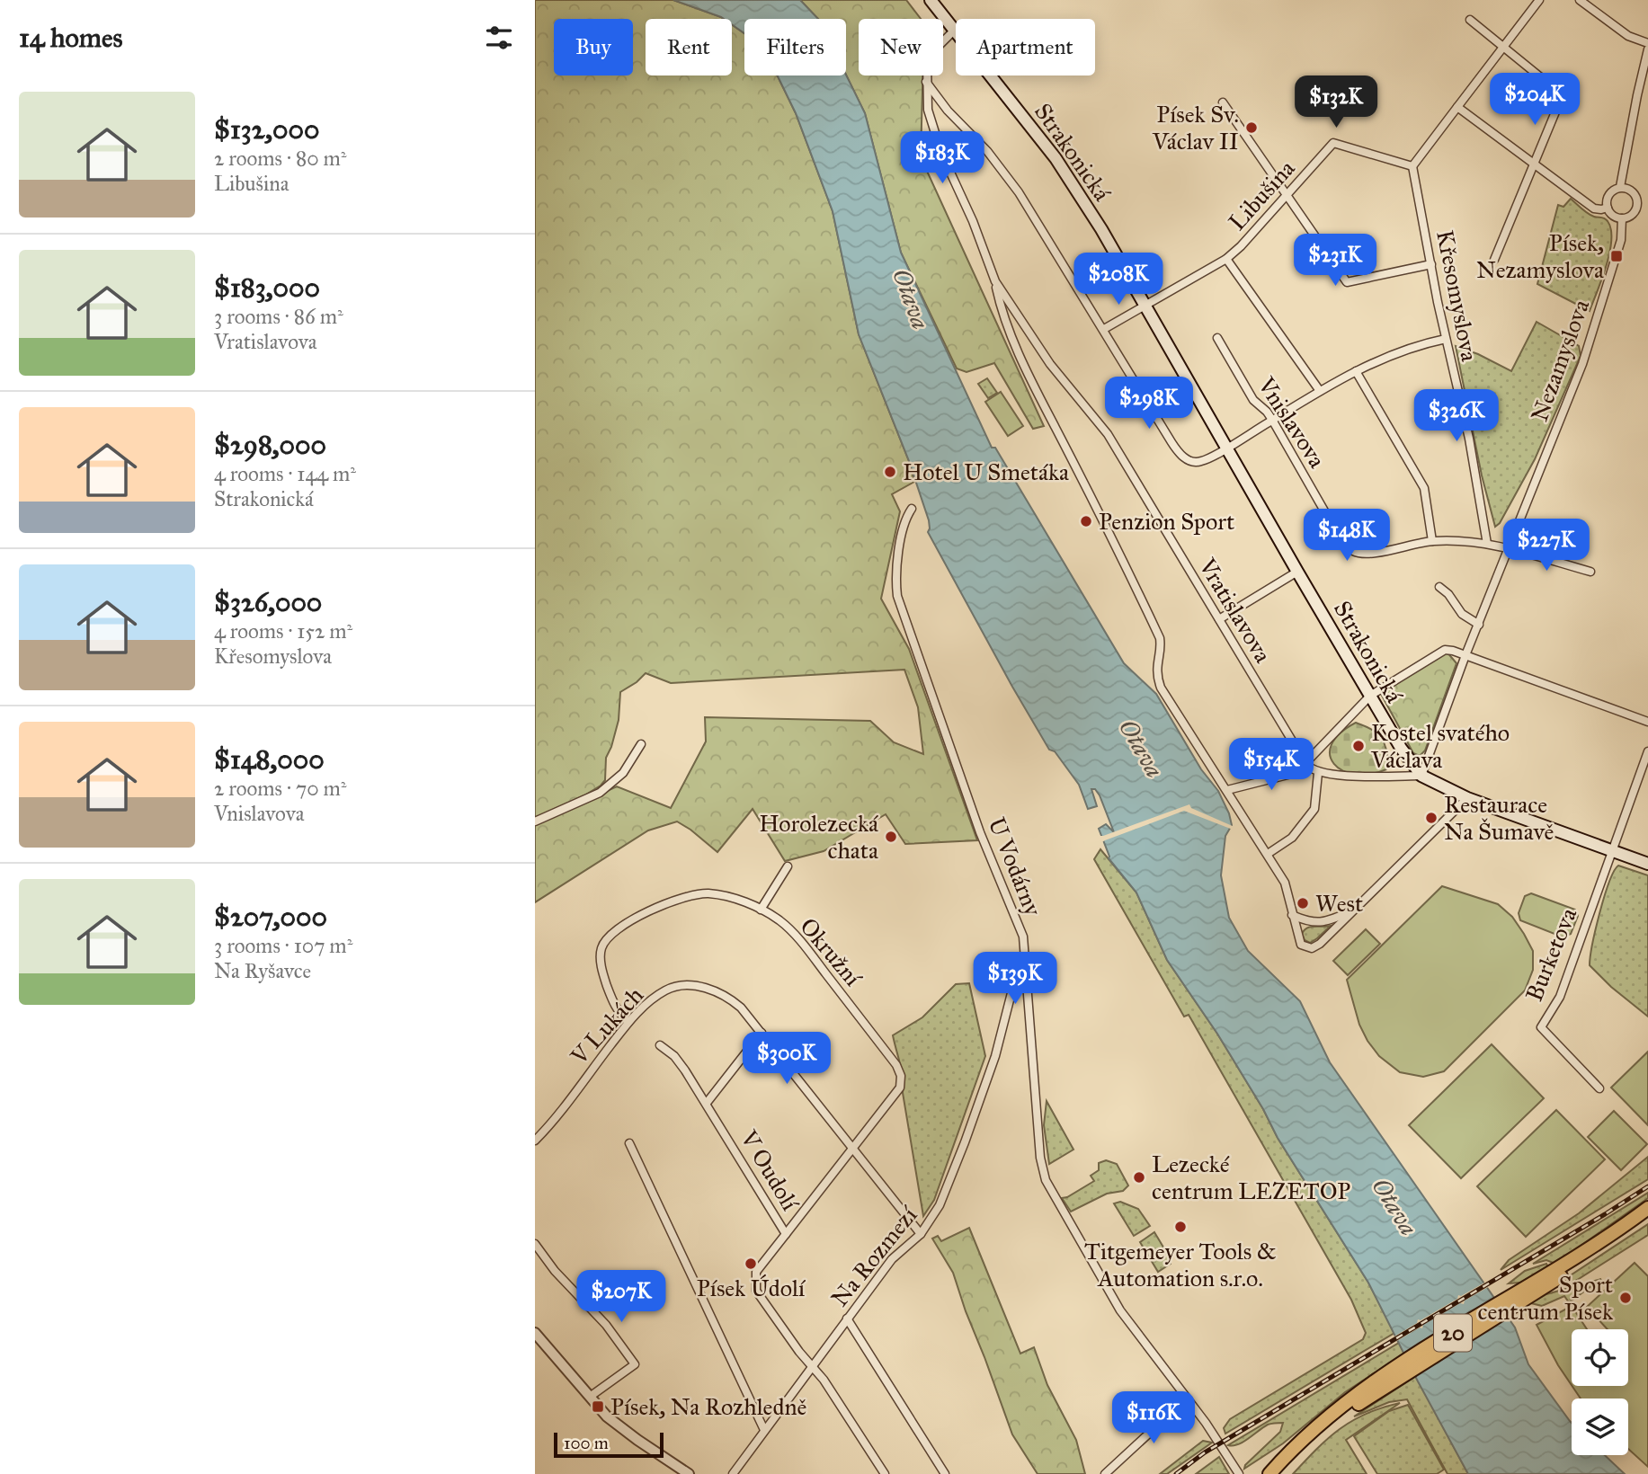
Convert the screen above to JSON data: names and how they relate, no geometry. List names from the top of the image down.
{
  "streets": {
    "highway": ["20"],
    "main road": ["Strakonická"],
    "street": [
      "Libušina",
      "Křesomyslova",
      "Nezamyslova",
      "Vnislavova",
      "Vratislavova",
      "U Vodárny",
      "Okružní",
      "Burketova",
      "V Lukách",
      "V Oudolí",
      "Na Rozmezí"
    ]
  },
  "crossings": [
    ["Strakonická", "Libušina"],
    ["Strakonická", "Nezamyslova"],
    ["Libušina", "Křesomyslova"],
    ["Křesomyslova", "Vnislavova"],
    ["Nezamyslova", "Vnislavova"],
    ["U Vodárny", "Na Rozmezí"],
    ["Okružní", "V Lukách"],
    ["Okružní", "V Oudolí"],
    ["V Lukách", "Na Rozmezí"],
    ["V Oudolí", "Na Rozmezí"]
  ],
  "water": ["Otava"],
  "places": {
    "other": [
      "Písek Sv. Václav II",
      "Hotel U Smetáka",
      "Penzion Sport",
      "Kostel svatého Václava",
      "Restaurace Na Šumavě",
      "Horolezecká chata",
      "West",
      "Lezecké centrum LEZETOP",
      "Titgemeyer Tools & Automation s.r.o.",
      "Písek Údolí",
      "Sport centrum Písek"
    ],
    "transit": ["Písek, Nezamyslova", "Písek, Na Rozhledně"]
  },
  "scale_bar": "100 m",
  "page": {
    "heading": "14 homes",
    "chip": [
      "Buy",
      "Rent",
      "Filters",
      "New",
      "Apartment"
    ],
    "price": [
      "$204K",
      "$132K",
      "$183K",
      "$231K",
      "$208K",
      "$298K",
      "$326K",
      "$148K",
      "$227K",
      "$154K",
      "$139K",
      "$300K",
      "$207K",
      "$116K"
    ],
    "list": [
      {
        "name": "$132,000",
        "note": "2 rooms · 80 m² · Libušina"
      },
      {
        "name": "$183,000",
        "note": "3 rooms · 86 m² · Vratislavova"
      },
      {
        "name": "$298,000",
        "note": "4 rooms · 144 m² · Strakonická"
      },
      {
        "name": "$326,000",
        "note": "4 rooms · 152 m² · Křesomyslova"
      },
      {
        "name": "$148,000",
        "note": "2 rooms · 70 m² · Vnislavova"
      },
      {
        "name": "$207,000",
        "note": "3 rooms · 107 m² · Na Ryšavce"
      }
    ],
    "scale": "100 m"
  }
}
